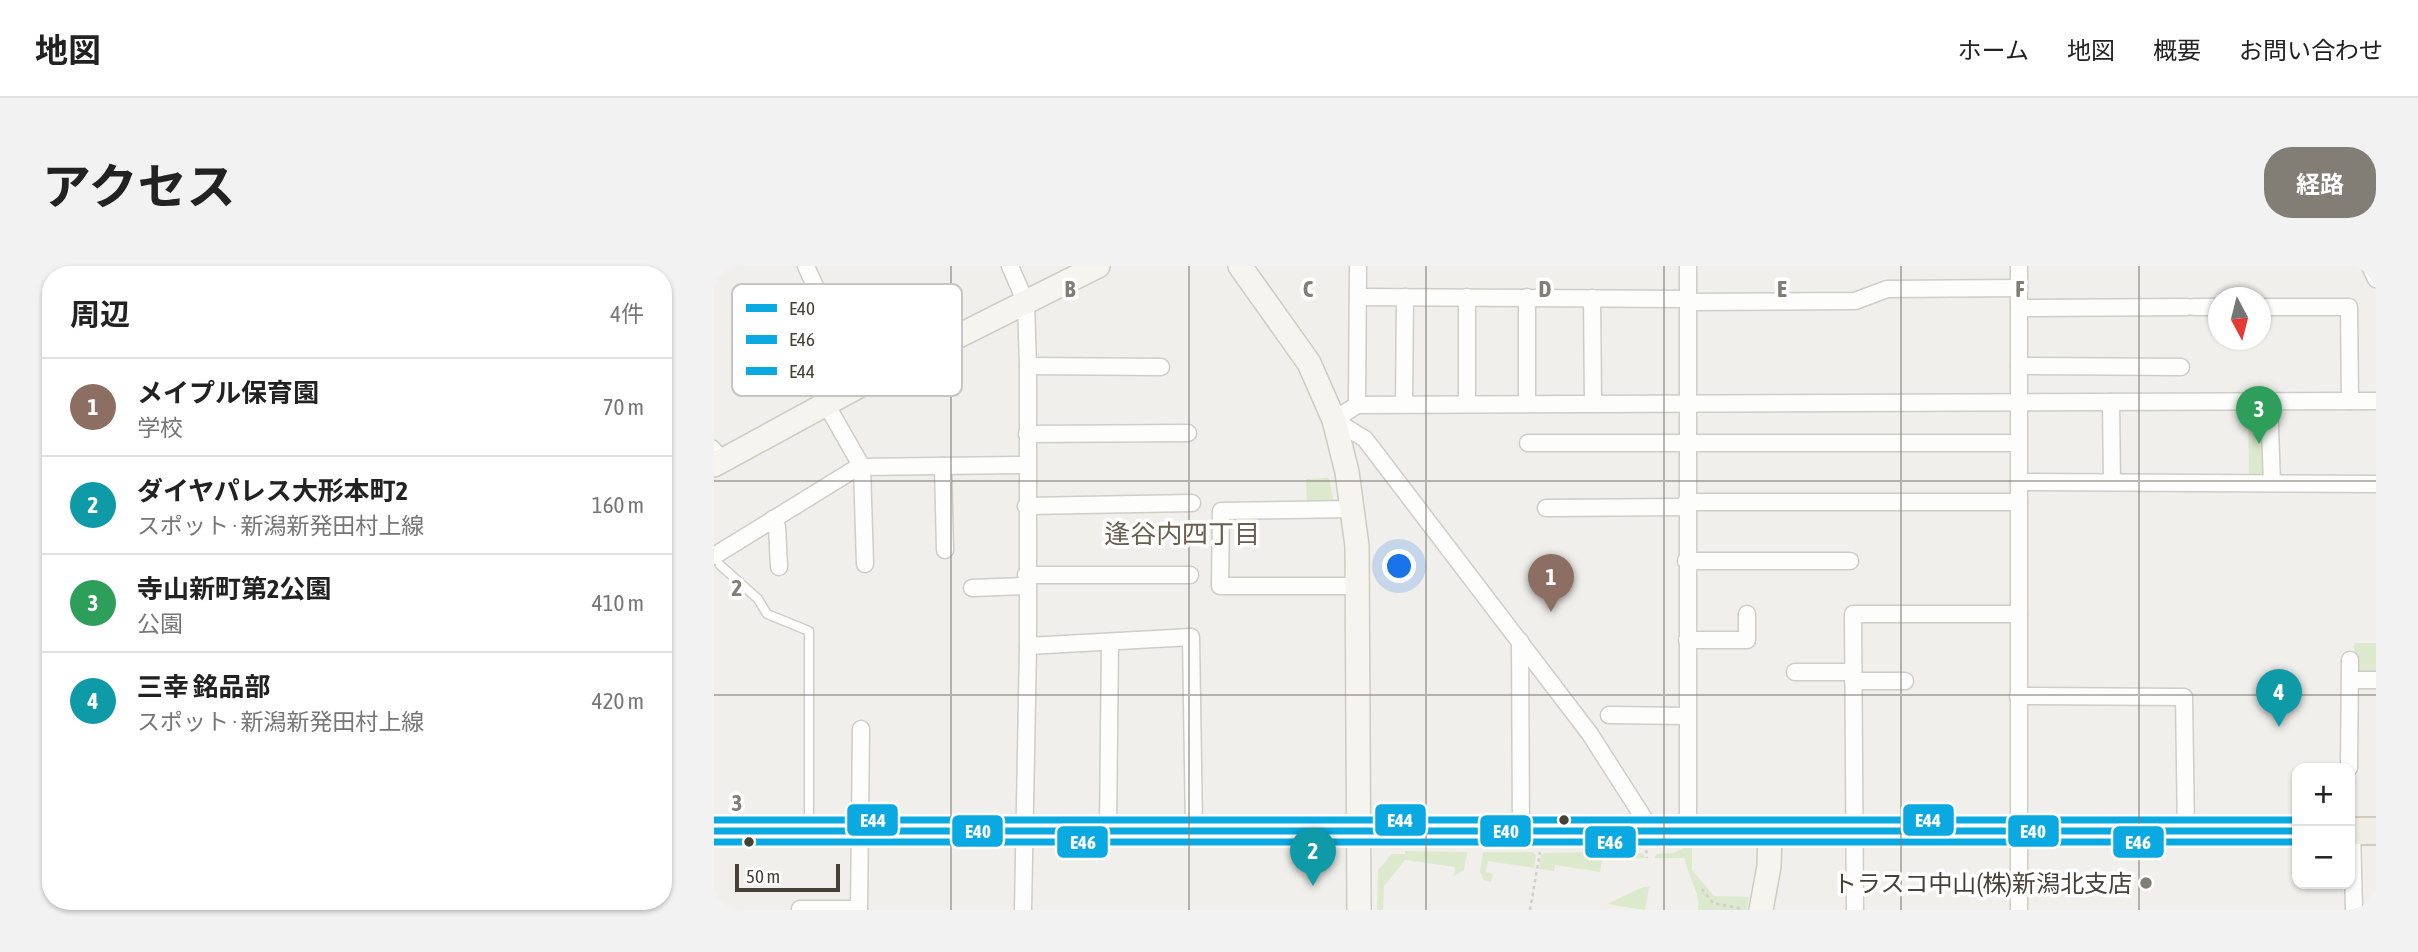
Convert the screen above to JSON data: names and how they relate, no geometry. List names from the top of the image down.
{
  "districts": ["逢谷内四丁目"],
  "places": ["トラスコ中山(株)新潟北支店"],
  "lines": ["transit line E44", "transit line E40", "transit line E46"],
  "legend": ["E40", "E46", "E44"],
  "scale_bar": "50 m",
  "north": "bottom",
  "page": {
    "header": "地図",
    "nav": [
      "ホーム",
      "地図",
      "概要",
      "お問い合わせ"
    ],
    "title": "アクセス",
    "buttons": "経路",
    "heading": ["周辺", "4件"],
    "list": [
      {
        "mark": "1",
        "name": "メイプル保育園",
        "note": "学校",
        "value": "70 m"
      },
      {
        "mark": "2",
        "name": "ダイヤパレス大形本町2",
        "note": "スポット · 新潟新発田村上線",
        "value": "160 m"
      },
      {
        "mark": "3",
        "name": "寺山新町第2公園",
        "note": "公園",
        "value": "410 m"
      },
      {
        "mark": "4",
        "name": "三幸 銘品部",
        "note": "スポット · 新潟新発田村上線",
        "value": "420 m"
      }
    ],
    "pins": [
      "3",
      "1",
      "4",
      "2"
    ],
    "map_buttons": ["+", "−"],
    "scale": "50 m"
  },
  "grid": {
    "columns": [
      "B",
      "C",
      "D",
      "E",
      "F"
    ],
    "rows": ["2", "3"]
  }
}
